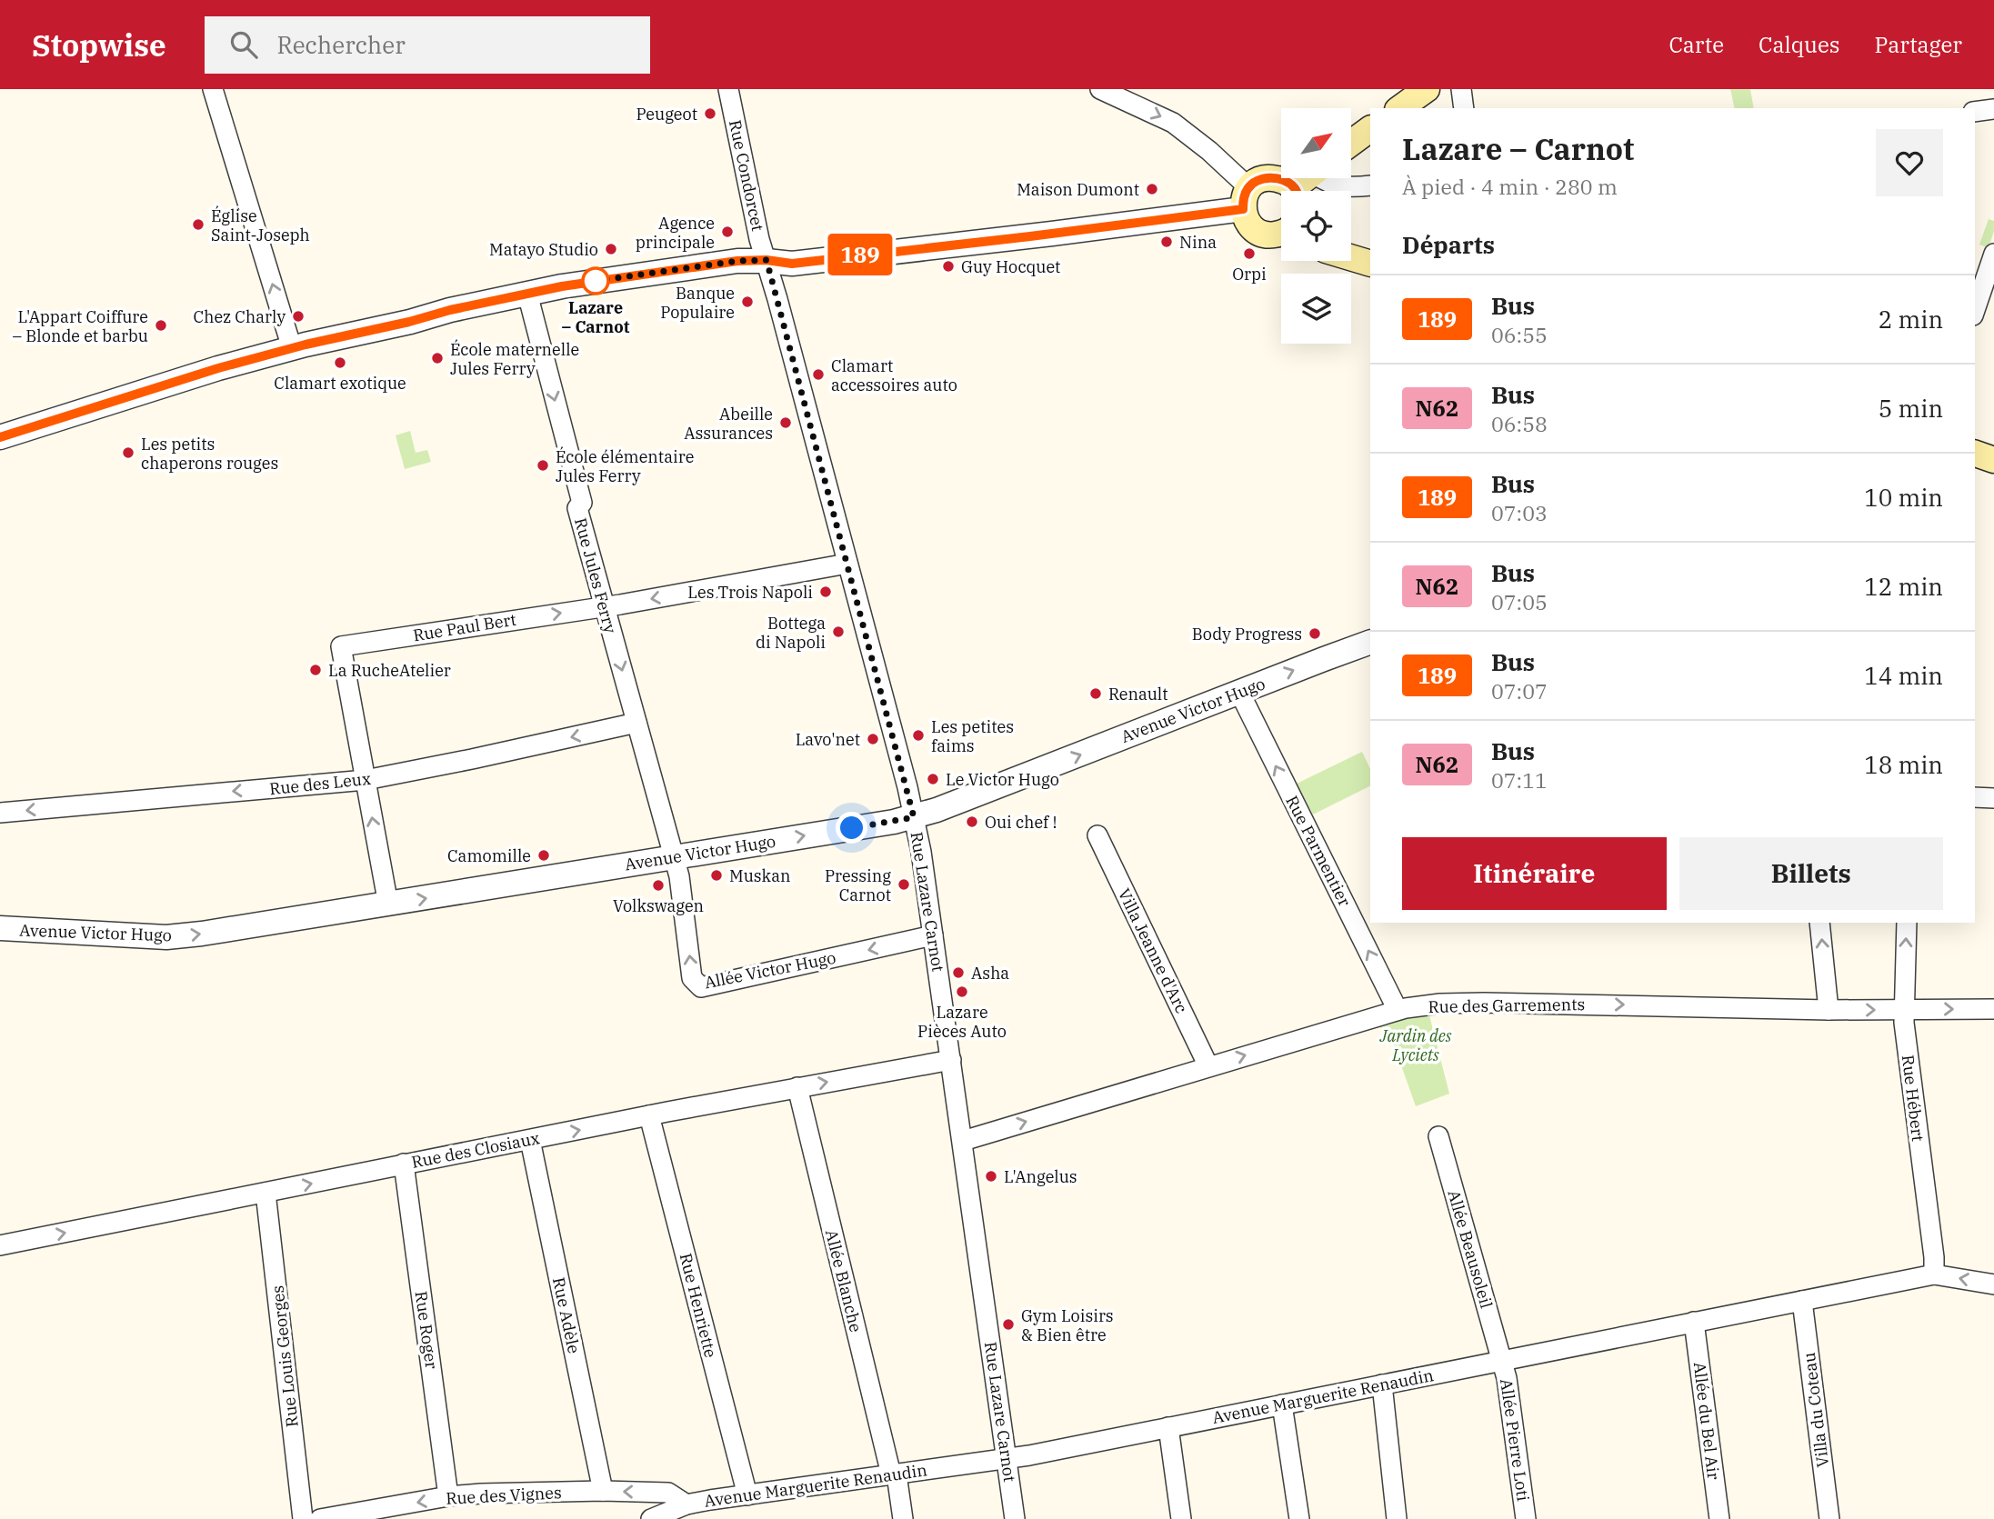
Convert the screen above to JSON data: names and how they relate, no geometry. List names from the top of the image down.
{
  "streets": {
    "street": [
      "Rue Condorcet",
      "Rue Jules Ferry",
      "Rue Paul Bert",
      "Avenue Victor Hugo",
      "Rue des Leux",
      "Rue Parmentier",
      "Rue Lazare Carnot",
      "Villa Jeanne d'Arc",
      "Allée Victor Hugo",
      "Rue des Garrements",
      "Rue Hébert",
      "Rue des Closiaux",
      "Allée Beausoleil",
      "Allée Blanche",
      "Rue Henriette",
      "Rue Adèle",
      "Rue Roger",
      "Rue Louis Georges",
      "Avenue Marguerite Renaudin",
      "Villa du Coteau",
      "Allée du Bel Air",
      "Allée Pierre Loti",
      "Rue des Vignes"
    ]
  },
  "crossings": [
    ["Rue Condorcet", "Rue Lazare Carnot"],
    ["Rue Jules Ferry", "Rue Paul Bert"],
    ["Rue Jules Ferry", "Avenue Victor Hugo"],
    ["Rue Jules Ferry", "Rue des Leux"],
    ["Rue Jules Ferry", "Allée Victor Hugo"],
    ["Rue Paul Bert", "Avenue Victor Hugo"],
    ["Rue Paul Bert", "Rue des Leux"],
    ["Rue Paul Bert", "Rue Lazare Carnot"],
    ["Avenue Victor Hugo", "Rue Parmentier"],
    ["Avenue Victor Hugo", "Rue Lazare Carnot"],
    ["Avenue Victor Hugo", "Allée Victor Hugo"],
    ["Rue Parmentier", "Rue des Garrements"],
    ["Rue Lazare Carnot", "Allée Victor Hugo"],
    ["Rue Lazare Carnot", "Rue des Garrements"],
    ["Rue Lazare Carnot", "Rue des Closiaux"],
    ["Rue Lazare Carnot", "Avenue Marguerite Renaudin"],
    ["Villa Jeanne d'Arc", "Rue des Garrements"],
    ["Rue des Garrements", "Rue Hébert"],
    ["Rue Hébert", "Avenue Marguerite Renaudin"],
    ["Rue des Closiaux", "Allée Blanche"],
    ["Rue des Closiaux", "Rue Henriette"],
    ["Rue des Closiaux", "Rue Adèle"],
    ["Rue des Closiaux", "Rue Roger"],
    ["Rue des Closiaux", "Rue Louis Georges"],
    ["Allée Beausoleil", "Avenue Marguerite Renaudin"],
    ["Allée Beausoleil", "Allée Pierre Loti"],
    ["Allée Blanche", "Avenue Marguerite Renaudin"],
    ["Rue Henriette", "Avenue Marguerite Renaudin"],
    ["Rue Adèle", "Rue des Vignes"],
    ["Rue Roger", "Rue des Vignes"],
    ["Avenue Marguerite Renaudin", "Villa du Coteau"],
    ["Avenue Marguerite Renaudin", "Allée du Bel Air"],
    ["Avenue Marguerite Renaudin", "Allée Pierre Loti"],
    ["Avenue Marguerite Renaudin", "Rue des Vignes"]
  ],
  "one_way": [
    "Rue Jules Ferry",
    "Avenue Victor Hugo",
    "Rue des Leux",
    "Rue Parmentier",
    "Rue des Garrements",
    "Rue des Closiaux",
    "Rue des Vignes"
  ],
  "parks": ["Jardin des Lyciets"],
  "places": [
    "Peugeot",
    "Maison Dumont",
    "Église Saint-Joseph",
    "Agence principale",
    "Nina",
    "Matayo Studio",
    "Orpi",
    "Guy Hocquet",
    "Lazare – Carnot",
    "Banque Populaire",
    "Chez Charly",
    "L'Appart Coiffure – Blonde et barbu",
    "École maternelle Jules Ferry",
    "Clamart exotique",
    "Clamart accessoires auto",
    "Abeille Assurances",
    "Les petits chaperons rouges",
    "École élémentaire Jules Ferry",
    "Les Trois Napoli",
    "Bottega di Napoli",
    "Body Progress",
    "La RucheAtelier",
    "Renault",
    "Les petites faims",
    "Lavo'net",
    "Le Victor Hugo",
    "Oui chef !",
    "Camomille",
    "Muskan",
    "Pressing Carnot",
    "Volkswagen",
    "Asha",
    "Lazare Pièces Auto",
    "L'Angelus",
    "Gym Loisirs & Bien être"
  ],
  "lines": ["bus line 189"],
  "north": "top right",
  "page": {
    "header": "Stopwise",
    "search": "Rechercher",
    "nav": ["Carte", "Calques", "Partager"],
    "on_map": "189",
    "heading": [
      ["Lazare – Carnot", "À pied · 4 min · 280 m"],
      "Départs"
    ],
    "list": [
      {
        "mark": "189",
        "name": "Bus",
        "note": "06:55",
        "value": "2 min"
      },
      {
        "mark": "N62",
        "name": "Bus",
        "note": "06:58",
        "value": "5 min"
      },
      {
        "mark": "189",
        "name": "Bus",
        "note": "07:03",
        "value": "10 min"
      },
      {
        "mark": "N62",
        "name": "Bus",
        "note": "07:05",
        "value": "12 min"
      },
      {
        "mark": "189",
        "name": "Bus",
        "note": "07:07",
        "value": "14 min"
      },
      {
        "mark": "N62",
        "name": "Bus",
        "note": "07:11",
        "value": "18 min"
      }
    ],
    "buttons": ["Itinéraire", "Billets"]
  }
}
